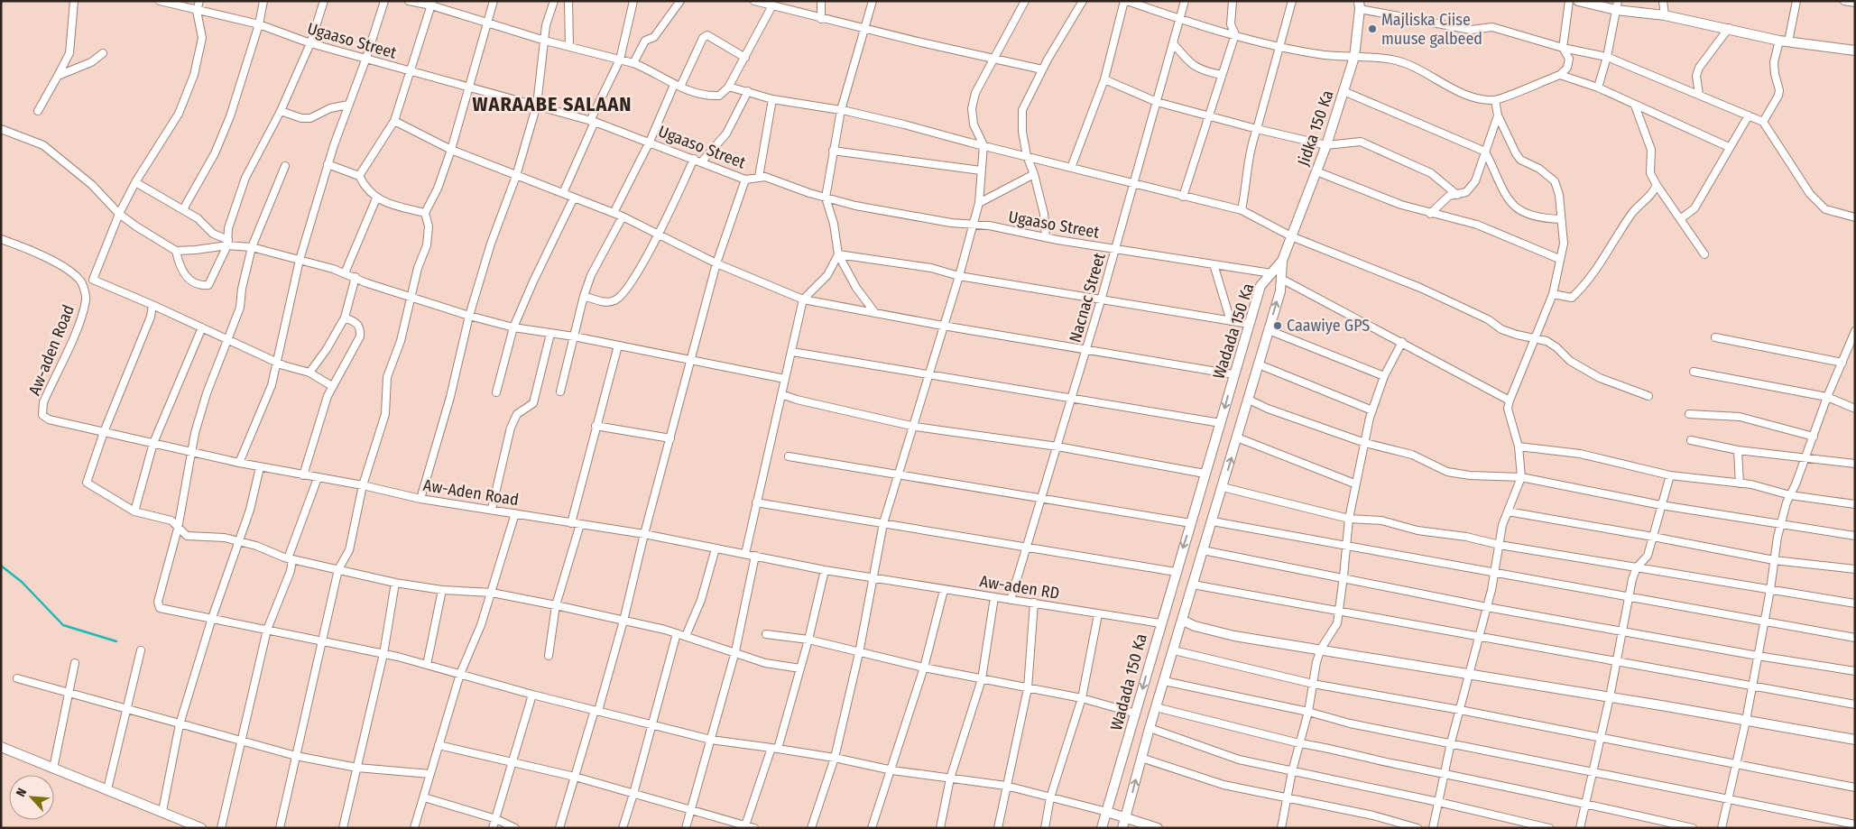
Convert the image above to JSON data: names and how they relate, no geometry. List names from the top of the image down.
{
  "streets": {
    "street": [
      "Ugaaso Street",
      "Jidka 150 Ka",
      "Nacnac Street",
      "Wadada 150 Ka",
      "Aw-aden Road",
      "Aw-Aden Road",
      "Aw-aden RD"
    ]
  },
  "crossings": [
    ["Ugaaso Street", "Nacnac Street"],
    ["Ugaaso Street", "Wadada 150 Ka"],
    ["Jidka 150 Ka", "Wadada 150 Ka"],
    ["Nacnac Street", "Aw-aden RD"],
    ["Wadada 150 Ka", "Aw-aden RD"],
    ["Aw-aden Road", "Aw-Aden Road"],
    ["Aw-Aden Road", "Aw-aden RD"]
  ],
  "districts": ["WARAABE SALAAN"],
  "places": ["Majliska Ciise muuse galbeed", "Caawiye GPS"],
  "north": "top left"
}
